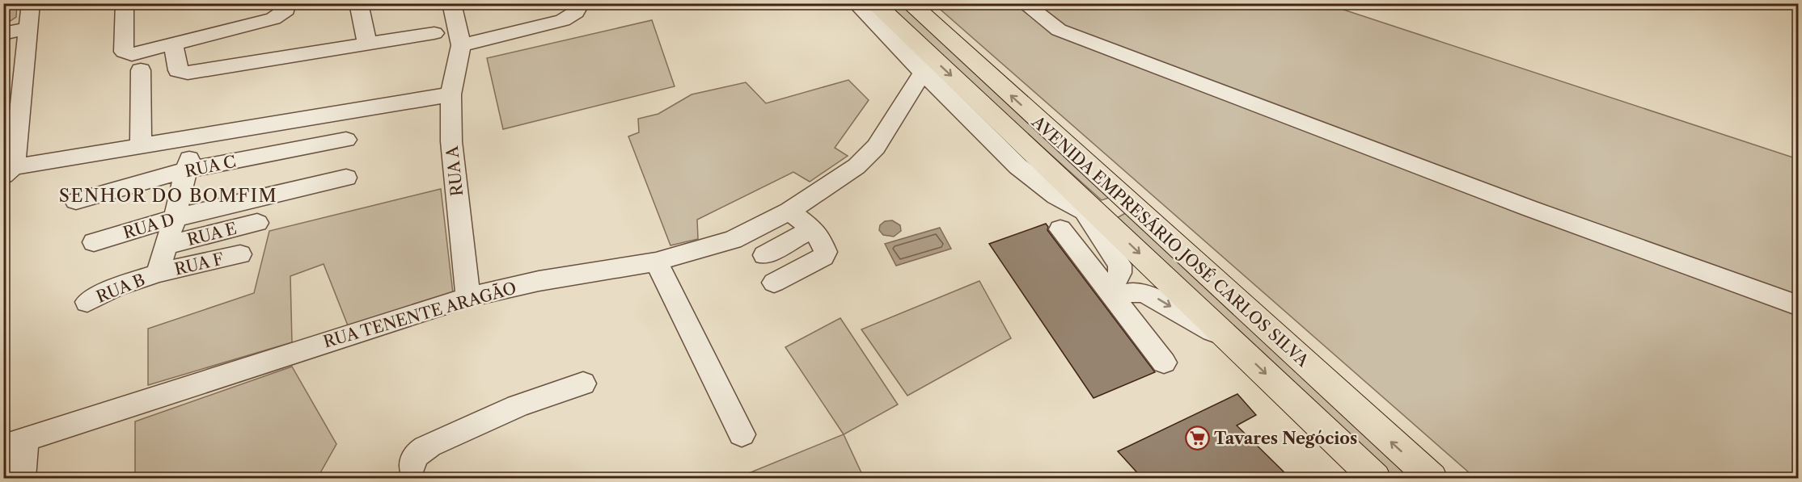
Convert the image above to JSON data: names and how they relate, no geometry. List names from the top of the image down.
{
  "streets": {
    "main road": ["AVENIDA EMPRESÁRIO JOSÉ CARLOS SILVA"],
    "street": [
      "RUA C",
      "RUA A",
      "RUA D",
      "RUA E",
      "RUA F",
      "RUA B",
      "RUA TENENTE ARAGÃO"
    ]
  },
  "crossings": [
    ["RUA C", "RUA B"],
    ["RUA A", "RUA TENENTE ARAGÃO"],
    ["RUA D", "RUA B"],
    ["RUA E", "RUA B"],
    ["RUA F", "RUA B"]
  ],
  "districts": ["SENHOR DO BOMFIM"],
  "places": {
    "supermarket": ["Tavares Negócios"]
  }
}
